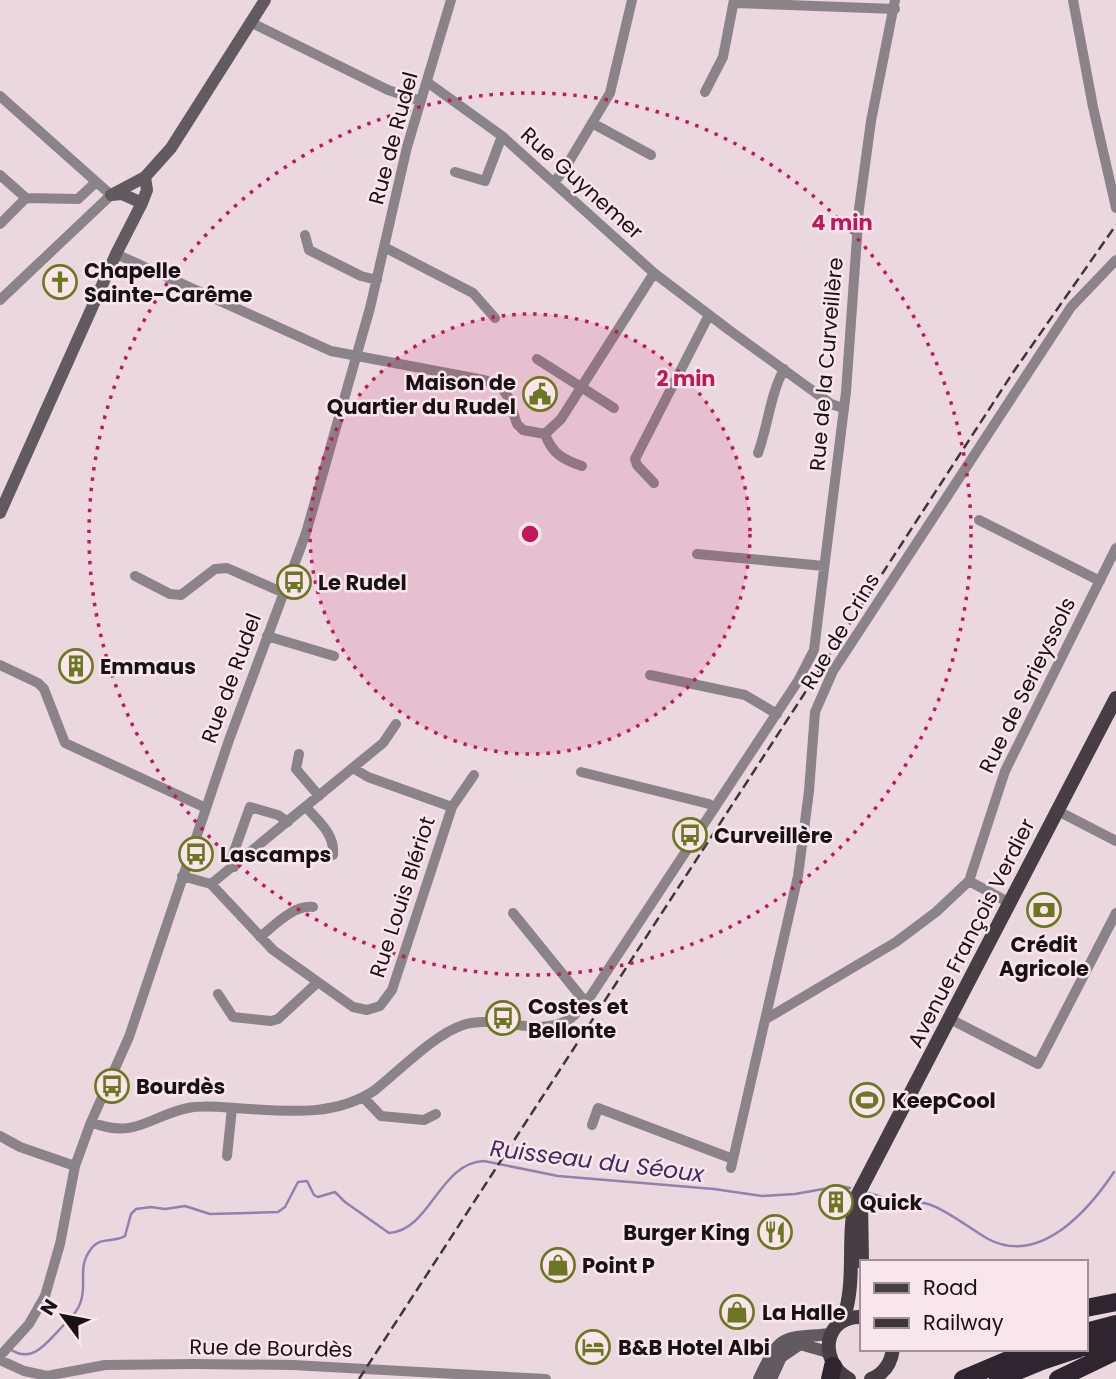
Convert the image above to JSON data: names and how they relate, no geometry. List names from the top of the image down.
{
  "streets": {
    "main road": ["Avenue François Verdier"],
    "street": [
      "Rue de Rudel",
      "Rue Guynemer",
      "Rue de la Curveillère",
      "Rue de Crins",
      "Rue de Serieyssols",
      "Rue Louis Blériot",
      "Rue de Bourdès"
    ]
  },
  "crossings": [
    ["Rue de Rudel", "Rue Guynemer"],
    ["Rue de Rudel", "Rue de Bourdès"],
    ["Rue Guynemer", "Rue de la Curveillère"],
    ["Rue de Crins", "Rue de Serieyssols"]
  ],
  "water": ["Ruisseau du Séoux"],
  "places": {
    "church": ["Chapelle Sainte-Carême"],
    "public building": ["Maison de Quartier du Rudel"],
    "bus stop": [
      "Le Rudel",
      "Curveillère",
      "Lascamps",
      "Costes et Bellonte",
      "Bourdès"
    ],
    "building": ["Emmaus", "Quick"],
    "bank": ["Crédit Agricole"],
    "sports": ["KeepCool"],
    "restaurant": ["Burger King"],
    "shop": ["Point P", "La Halle"],
    "hotel": ["B&B Hotel Albi"]
  },
  "legend": ["Road", "Railway"],
  "north": "top left",
  "rings": ["4 min", "2 min"]
}
